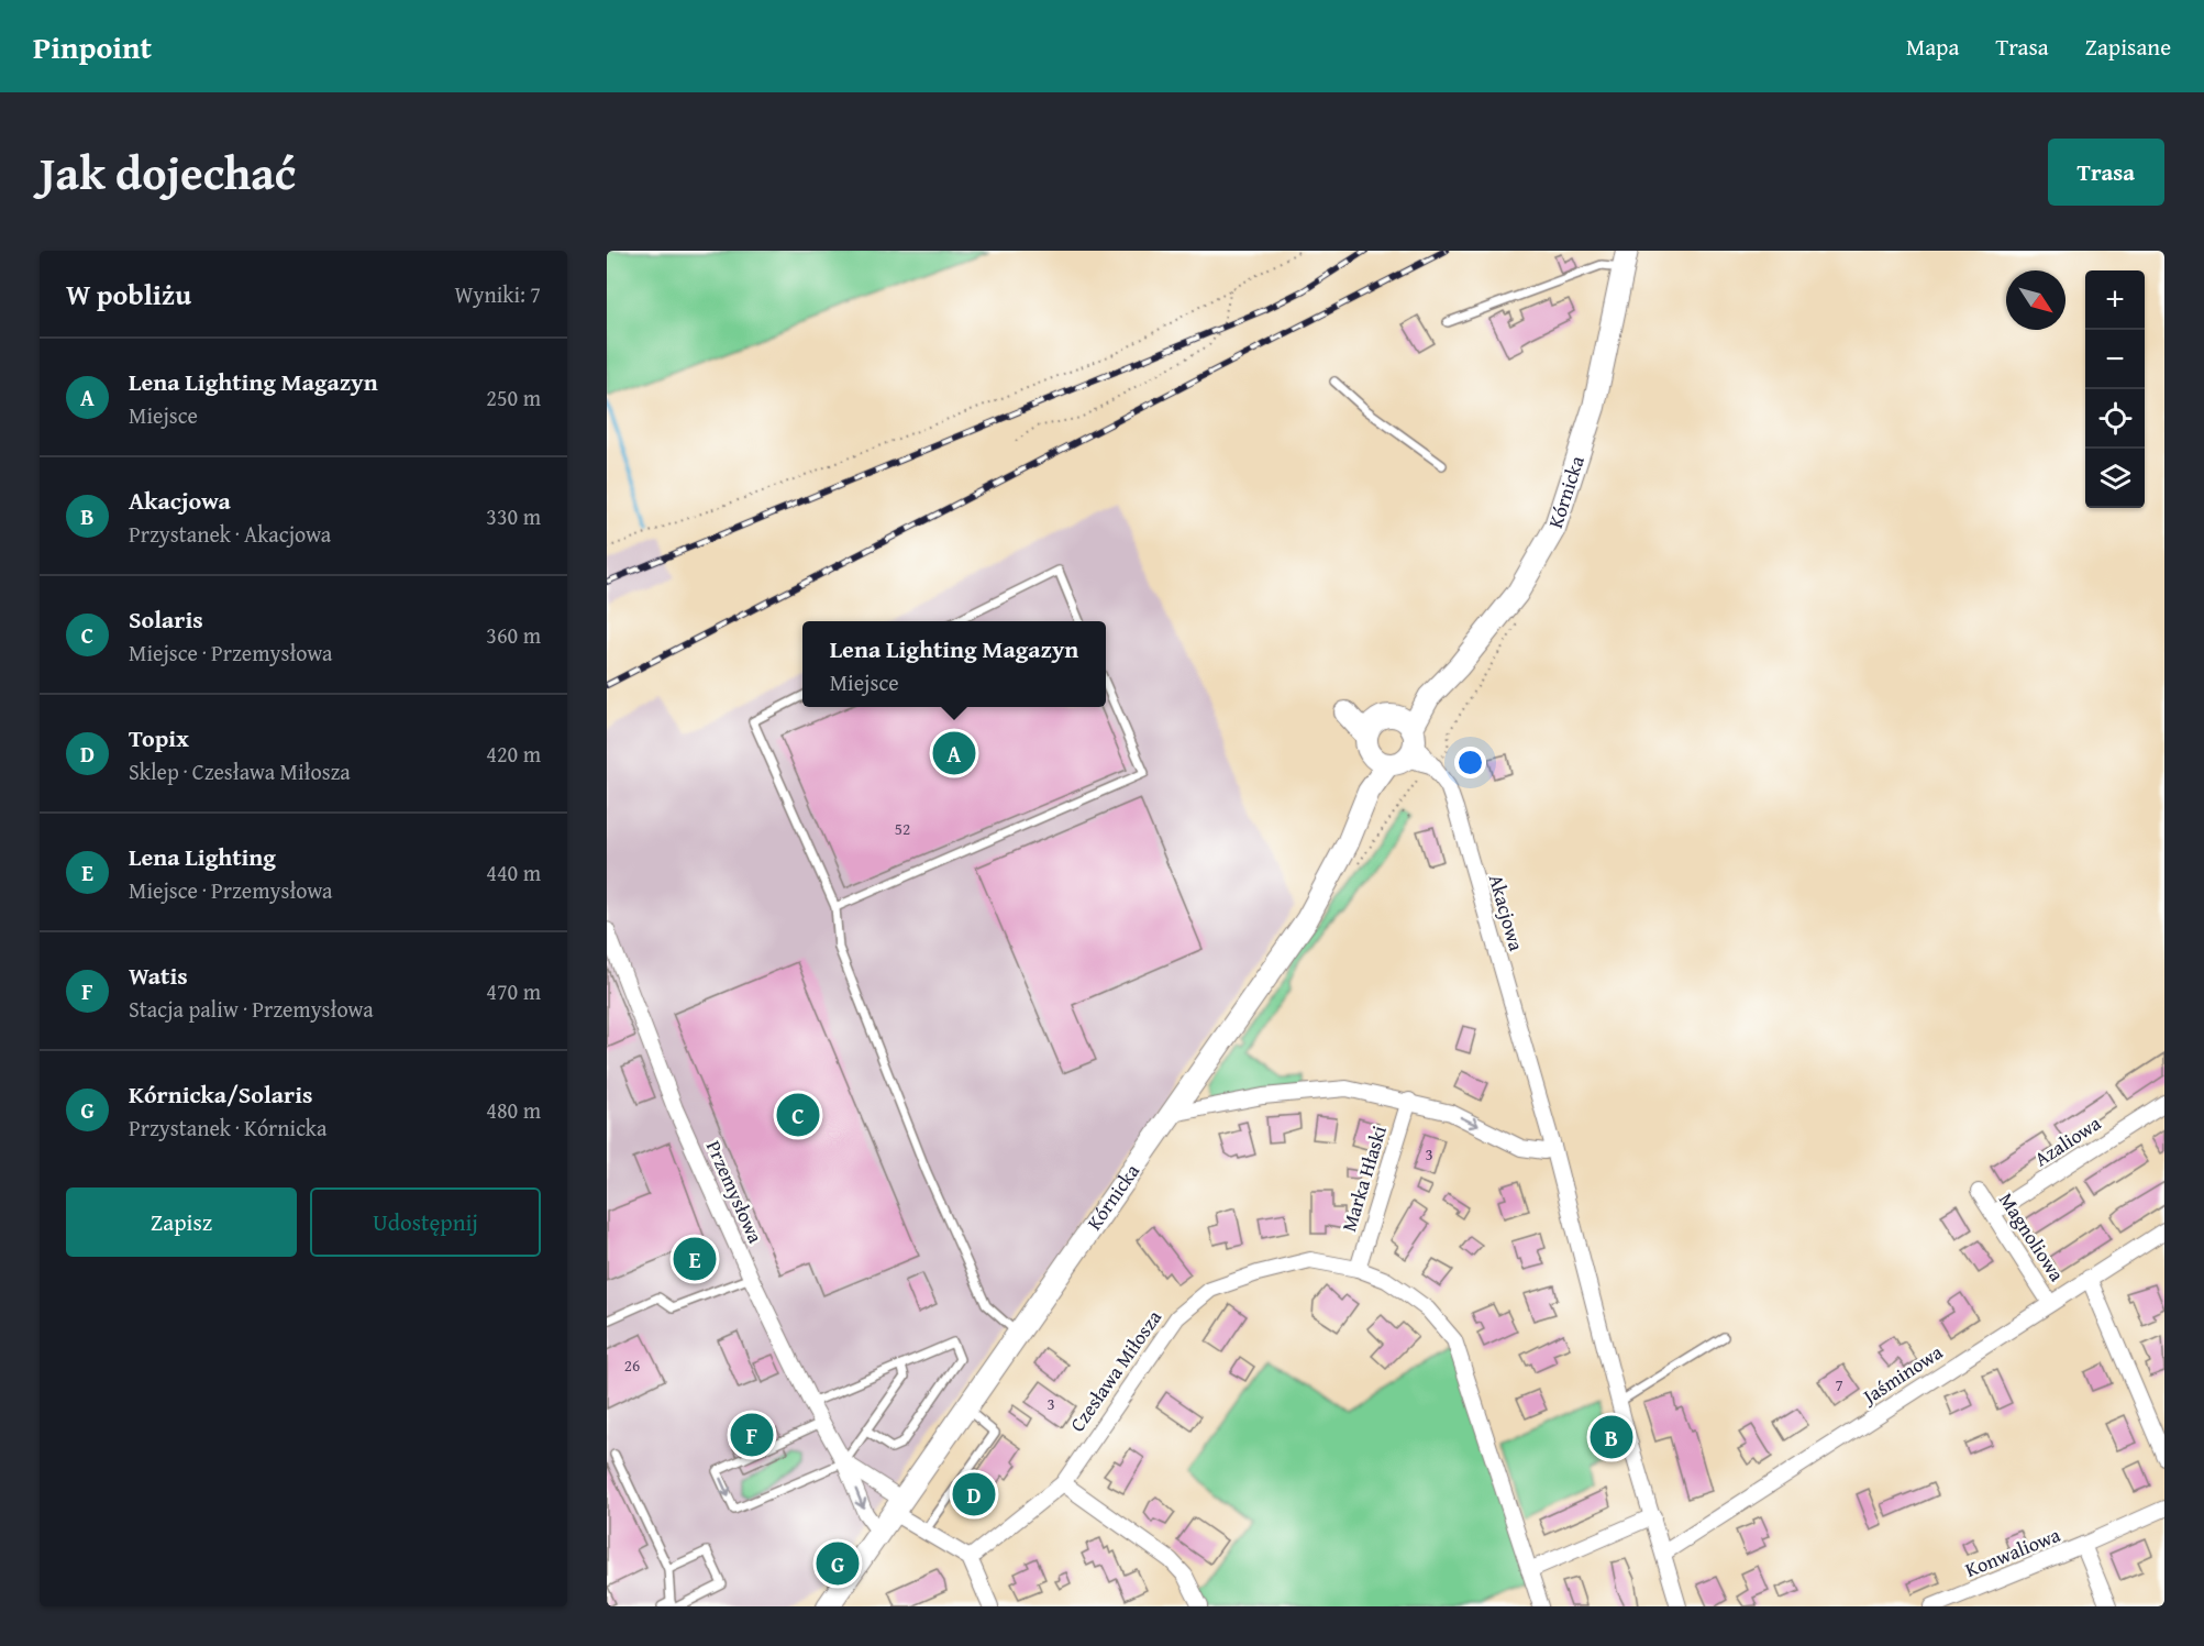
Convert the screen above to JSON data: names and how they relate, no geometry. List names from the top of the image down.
{
  "streets": {
    "street": [
      "Kórnicka",
      "Akacjowa",
      "Azaliowa",
      "Marka Hłaski",
      "Przemysłowa",
      "Magnoliowa",
      "Czesława Miłosza",
      "Jaśminowa",
      "Konwaliowa"
    ]
  },
  "crossings": [
    ["Kórnicka", "Akacjowa"],
    ["Kórnicka", "Przemysłowa"],
    ["Akacjowa", "Jaśminowa"],
    ["Azaliowa", "Magnoliowa"],
    ["Marka Hłaski", "Czesława Miłosza"],
    ["Przemysłowa", "Czesława Miłosza"],
    ["Magnoliowa", "Jaśminowa"]
  ],
  "house_numbers": [
    "52",
    "3",
    "26",
    "7",
    "3"
  ],
  "north": "bottom right",
  "page": {
    "header": "Pinpoint",
    "nav": ["Mapa", "Trasa", "Zapisane"],
    "title": "Jak dojechać",
    "buttons": [
      "Trasa",
      ["Zapisz", "Udostępnij"]
    ],
    "heading": ["W pobliżu", "Wyniki: 7"],
    "map_buttons": ["+", "−"],
    "list": [
      {
        "mark": "A",
        "name": "Lena Lighting Magazyn",
        "note": "Miejsce",
        "value": "250 m"
      },
      {
        "mark": "B",
        "name": "Akacjowa",
        "note": "Przystanek · Akacjowa",
        "value": "330 m"
      },
      {
        "mark": "C",
        "name": "Solaris",
        "note": "Miejsce · Przemysłowa",
        "value": "360 m"
      },
      {
        "mark": "D",
        "name": "Topix",
        "note": "Sklep · Czesława Miłosza",
        "value": "420 m"
      },
      {
        "mark": "E",
        "name": "Lena Lighting",
        "note": "Miejsce · Przemysłowa",
        "value": "440 m"
      },
      {
        "mark": "F",
        "name": "Watis",
        "note": "Stacja paliw · Przemysłowa",
        "value": "470 m"
      },
      {
        "mark": "G",
        "name": "Kórnicka/Solaris",
        "note": "Przystanek · Kórnicka",
        "value": "480 m"
      }
    ],
    "popup": ["Lena Lighting Magazyn", "Miejsce"],
    "pins": [
      "A",
      "C",
      "E",
      "F",
      "B",
      "D",
      "G"
    ]
  }
}
